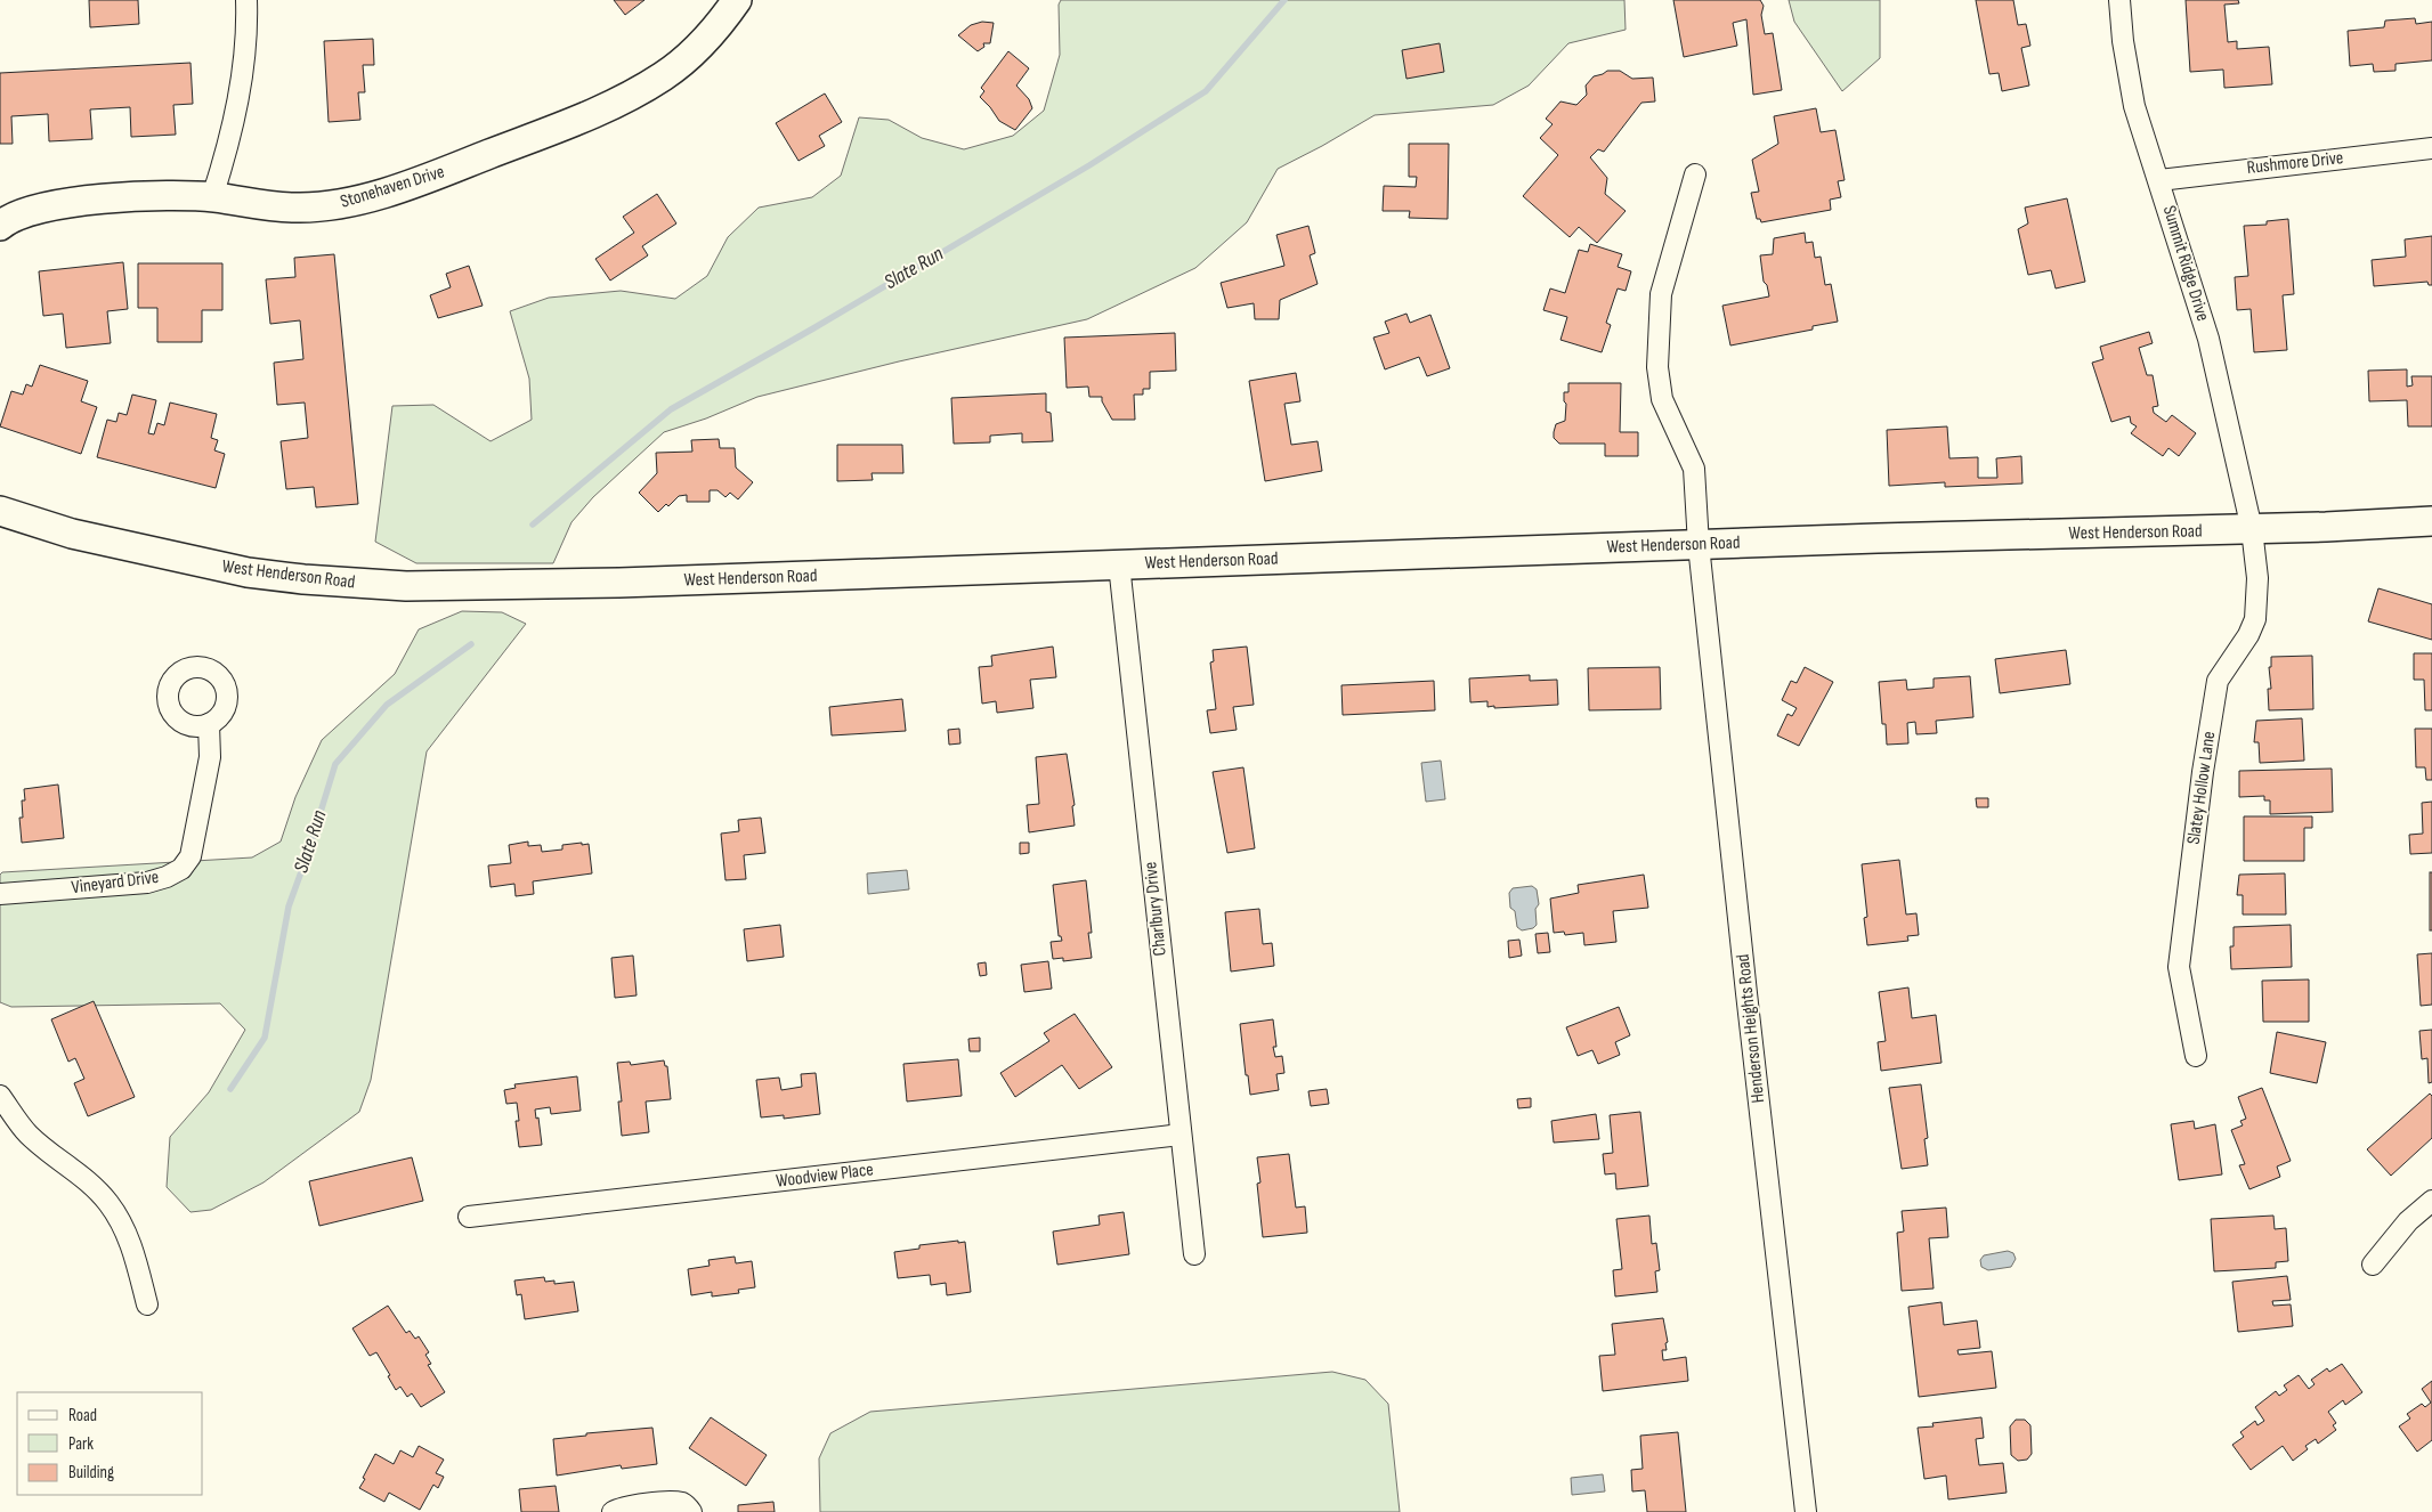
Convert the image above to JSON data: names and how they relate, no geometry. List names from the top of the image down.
{
  "streets": {
    "main road": ["Stonehaven Drive", "West Henderson Road"],
    "street": [
      "Rushmore Drive",
      "Summit Ridge Drive",
      "Slatey Hollow Lane",
      "Vineyard Drive",
      "Charlbury Drive",
      "Henderson Heights Road",
      "Woodview Place"
    ]
  },
  "crossings": [
    ["Rushmore Drive", "Summit Ridge Drive"],
    ["Summit Ridge Drive", "West Henderson Road"],
    ["Summit Ridge Drive", "Slatey Hollow Lane"],
    ["West Henderson Road", "Slatey Hollow Lane"],
    ["West Henderson Road", "Charlbury Drive"],
    ["West Henderson Road", "Henderson Heights Road"],
    ["Charlbury Drive", "Woodview Place"]
  ],
  "water": ["Slate Run"],
  "legend": ["Road", "Park", "Building"]
}
